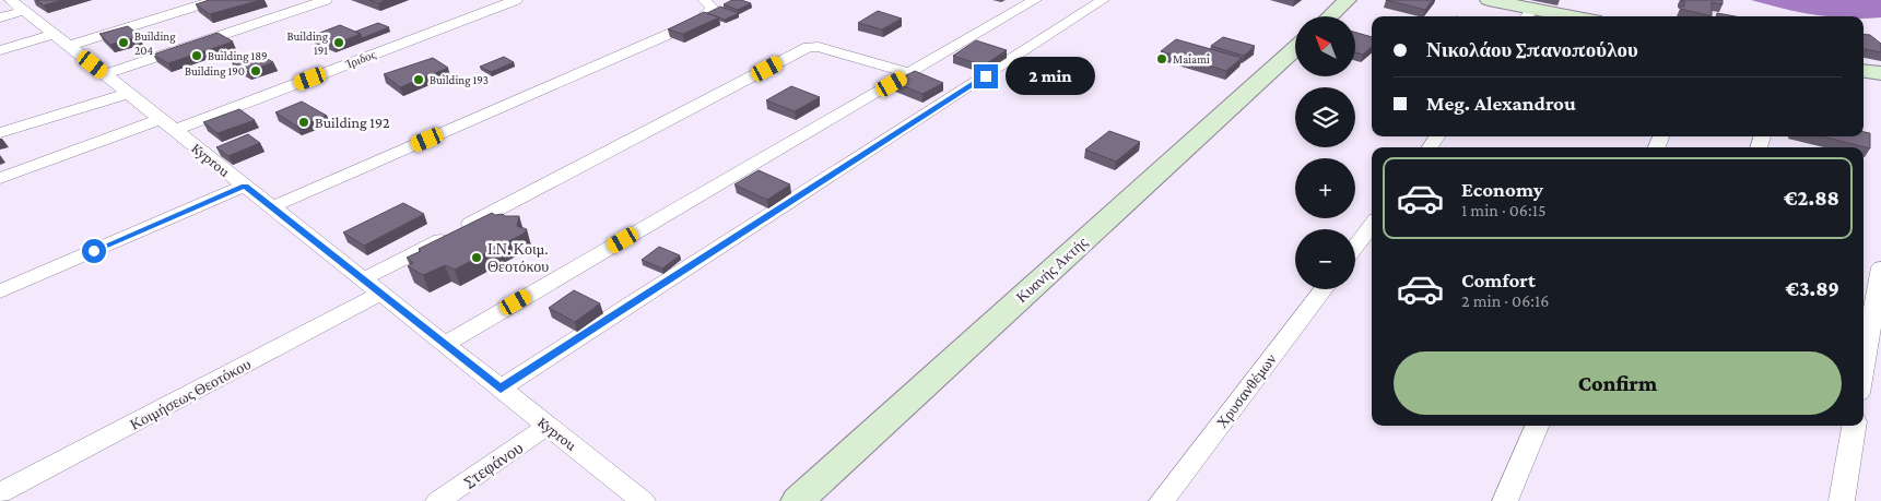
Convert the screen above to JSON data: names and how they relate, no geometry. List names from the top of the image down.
{
  "streets": {
    "street": [
      "Ίριδος",
      "Kyprou",
      "Κυανής Ακτής",
      "Χρυσανθέμων",
      "Κοιμήσεως Θεοτόκου",
      "Στεφάνου"
    ]
  },
  "crossings": [
    ["Ίριδος", "Kyprou"],
    ["Kyprou", "Κοιμήσεως Θεοτόκου"],
    ["Kyprou", "Στεφάνου"]
  ],
  "places": [
    "Building 204",
    "Building 191",
    "Building 189",
    "Maiami",
    "Building 190",
    "Building 193",
    "Building 192",
    "Ι.Ν. Κοιμ. Θεοτόκου"
  ],
  "north": "top left",
  "page": {
    "map_buttons": ["+", "−"],
    "banner": ["Νικολάου Σπανοπούλου", "Meg. Alexandrou"],
    "bubble": "2 min",
    "list": [
      {
        "name": "Economy",
        "note": "1 min · 06:15",
        "value": "€2.88"
      },
      {
        "name": "Comfort",
        "note": "2 min · 06:16",
        "value": "€3.89"
      }
    ],
    "buttons": "Confirm"
  }
}
